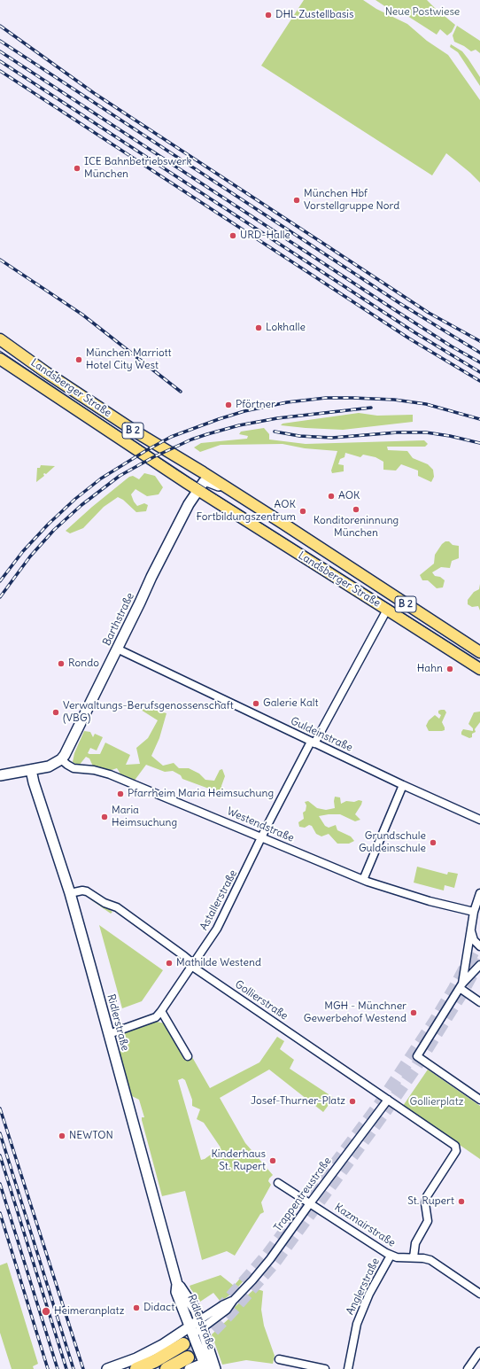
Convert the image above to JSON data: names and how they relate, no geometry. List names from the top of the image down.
{
  "streets": {
    "main road": ["Landsberger Straße", "B 2"],
    "street": [
      "Barthstraße",
      "Guldeinstraße",
      "Westendstraße",
      "Astallerstraße",
      "Gollierstraße",
      "Ridlerstraße",
      "Trappentreustraße",
      "Kazmairstraße",
      "Anglerstraße"
    ]
  },
  "crossings": [
    ["Landsberger Straße", "Barthstraße"],
    ["Landsberger Straße", "Astallerstraße"],
    ["Barthstraße", "Guldeinstraße"],
    ["Barthstraße", "Westendstraße"],
    ["Guldeinstraße", "Astallerstraße"],
    ["Westendstraße", "Astallerstraße"],
    ["Astallerstraße", "Gollierstraße"],
    ["Astallerstraße", "Ridlerstraße"],
    ["Gollierstraße", "Ridlerstraße"],
    ["Gollierstraße", "Trappentreustraße"],
    ["Ridlerstraße", "Trappentreustraße"],
    ["Trappentreustraße", "Kazmairstraße"],
    ["Kazmairstraße", "Anglerstraße"]
  ],
  "parks": ["Neue Postwiese", "Gollierplatz"],
  "places": [
    "DHL Zustellbasis",
    "ICE Bahnbetriebswerk München",
    "München Hbf Vorstellgruppe Nord",
    "URD-Halle",
    "Lokhalle",
    "München Marriott Hotel City West",
    "Pförtner",
    "AOK",
    "Konditoreninnung München",
    "AOK Fortbildungszentrum",
    "Rondo",
    "Hahn",
    "Galerie Kalt",
    "Verwaltungs-Berufsgenossenschaft (VBG)",
    "Pfarrheim Maria Heimsuchung",
    "Maria Heimsuchung",
    "Grundschule Guldeinschule",
    "Mathilde Westend",
    "MGH - Münchner Gewerbehof Westend",
    "Josef-Thurner-Platz",
    "NEWTON",
    "Kinderhaus St. Rupert",
    "St. Rupert",
    "Didact",
    "Heimeranplatz"
  ]
}
